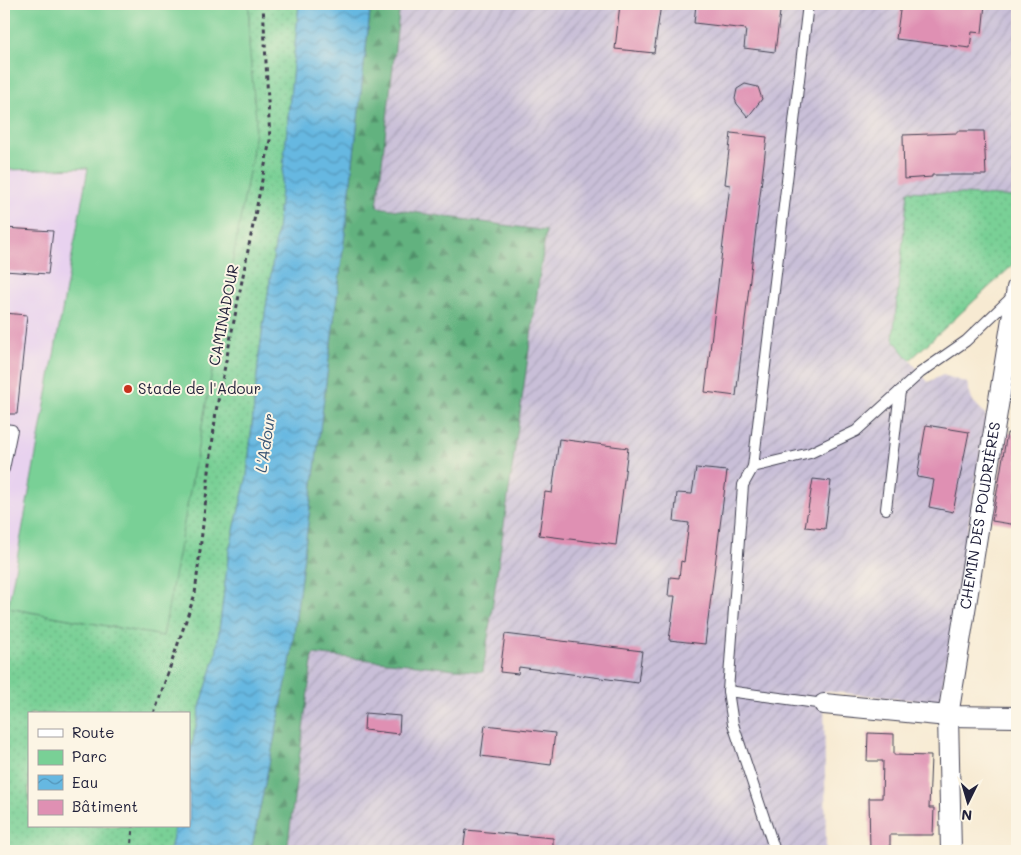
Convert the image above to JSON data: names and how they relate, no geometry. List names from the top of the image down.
{
  "streets": {
    "street": ["CHEMIN DES POUDRIÈRES"],
    "path": ["CAMINADOUR"]
  },
  "water": ["L'Adour"],
  "places": ["Stade de l'Adour"],
  "legend": [
    "Route",
    "Parc",
    "Eau",
    "Bâtiment"
  ],
  "north": "bottom"
}
